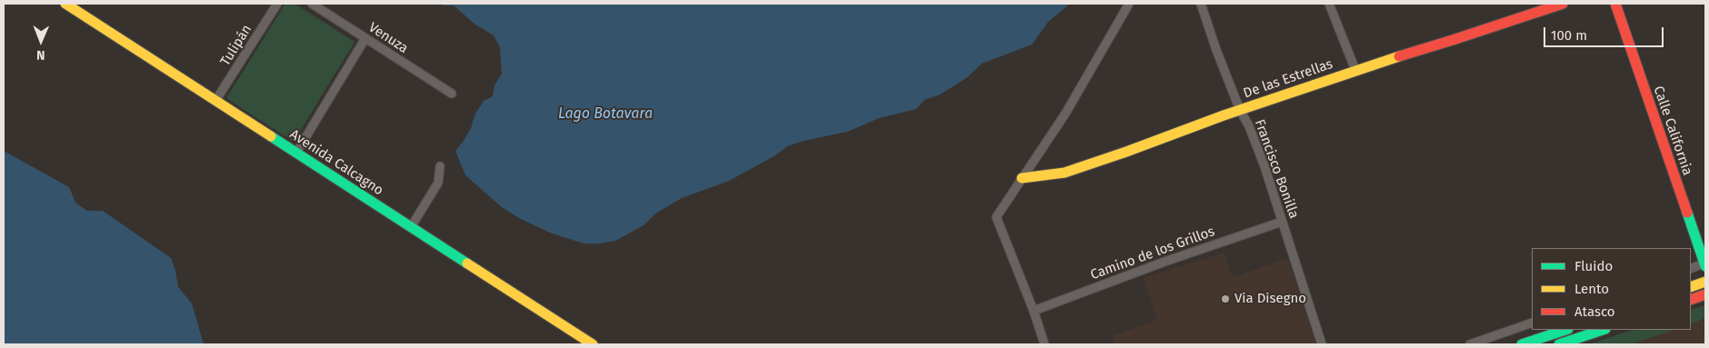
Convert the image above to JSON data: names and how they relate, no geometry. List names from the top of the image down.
{
  "streets": {
    "main road": ["De las Estrellas", "Calle California", "Avenida Calcagno"],
    "street": [
      "Venuza",
      "Tulipán",
      "Francisco Bonilla",
      "Camino de los Grillos"
    ]
  },
  "crossings": [
    ["Tulipán", "Avenida Calcagno"],
    ["De las Estrellas", "Francisco Bonilla"],
    ["Francisco Bonilla", "Camino de los Grillos"]
  ],
  "water": ["Lago Botavara"],
  "places": ["Via Disegno"],
  "legend": ["Fluido", "Lento", "Atasco"],
  "scale_bar": "100 m",
  "north": "bottom"
}
